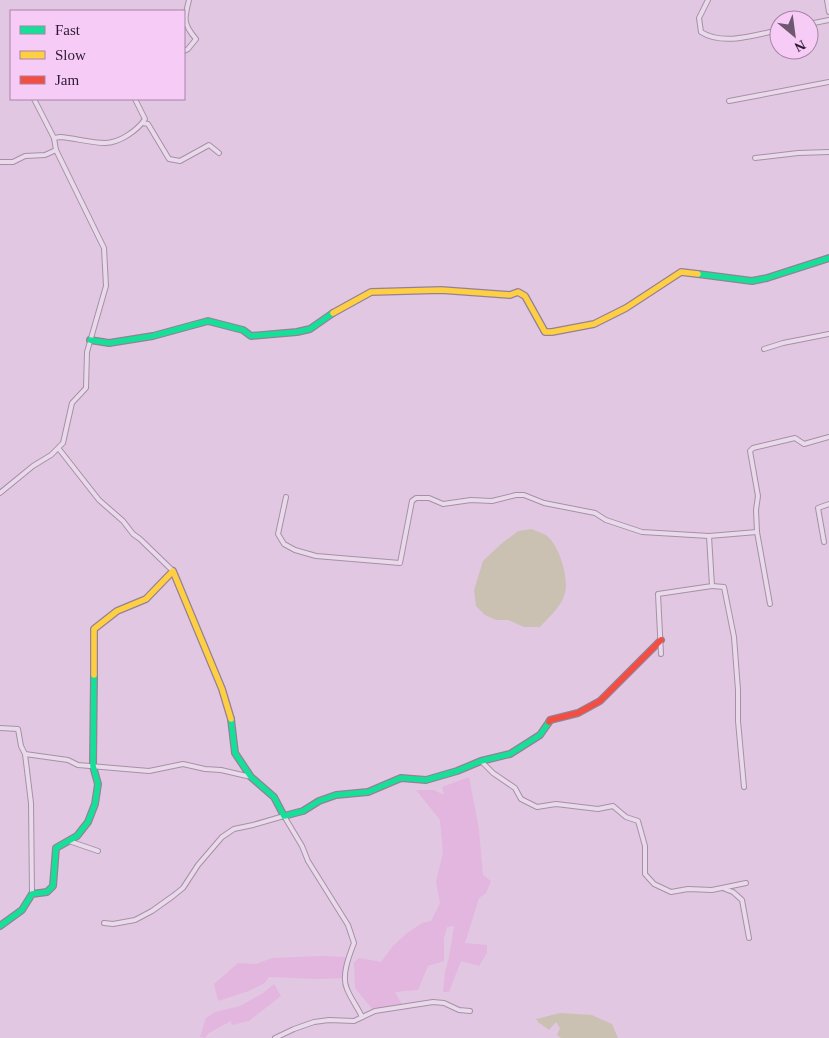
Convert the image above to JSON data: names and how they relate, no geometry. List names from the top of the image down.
{
  "legend": ["Fast", "Slow", "Jam"],
  "north": "bottom right"
}
